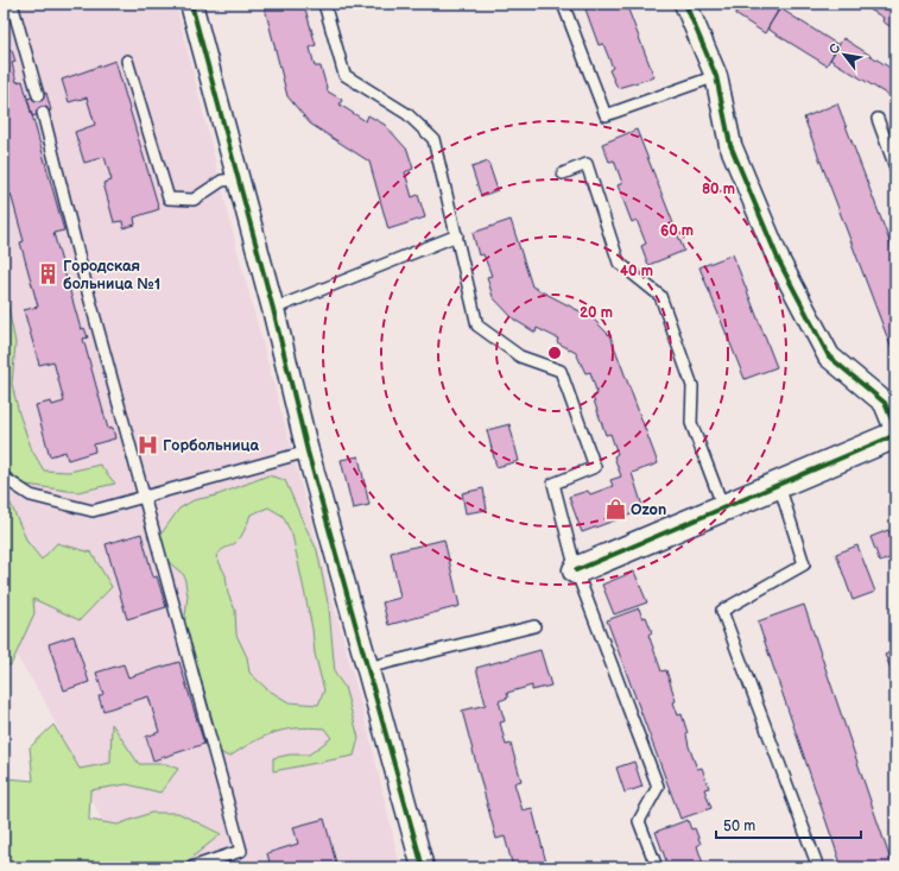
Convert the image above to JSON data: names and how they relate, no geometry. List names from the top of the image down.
{
  "places": {
    "building": ["Городская больница №1"],
    "hospital": ["Горбольница"],
    "shop": ["Ozon"]
  },
  "scale_bar": "50 m",
  "north": "top left",
  "rings": [
    "80 m",
    "60 m",
    "40 m",
    "20 m"
  ]
}
